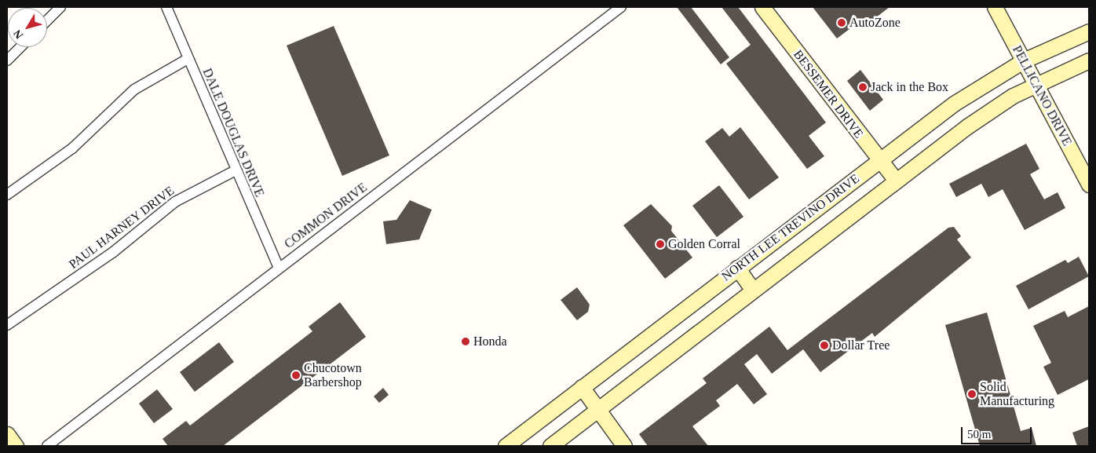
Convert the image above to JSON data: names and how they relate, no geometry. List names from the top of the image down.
{
  "streets": {
    "main road": ["BESSEMER DRIVE", "PELLICANO DRIVE", "NORTH LEE TREVINO DRIVE"],
    "street": ["DALE DOUGLAS DRIVE", "COMMON DRIVE", "PAUL HARNEY DRIVE"]
  },
  "crossings": [
    ["BESSEMER DRIVE", "NORTH LEE TREVINO DRIVE"],
    ["PELLICANO DRIVE", "NORTH LEE TREVINO DRIVE"],
    ["DALE DOUGLAS DRIVE", "COMMON DRIVE"],
    ["DALE DOUGLAS DRIVE", "PAUL HARNEY DRIVE"]
  ],
  "places": [
    "AutoZone",
    "Jack in the Box",
    "Golden Corral",
    "Honda",
    "Dollar Tree",
    "Chucotown Barbershop",
    "Solid Manufacturing"
  ],
  "scale_bar": "50 m",
  "north": "bottom left"
}
